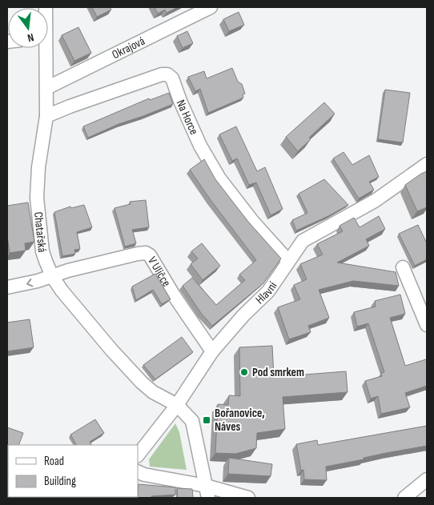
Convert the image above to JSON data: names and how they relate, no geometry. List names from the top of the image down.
{
  "streets": {
    "street": [
      "Okrajová",
      "Na Horce",
      "Chatařská",
      "V Uličce",
      "Hlavní"
    ]
  },
  "crossings": [
    ["Okrajová", "Chatařská"],
    ["Na Horce", "Chatařská"],
    ["Na Horce", "Hlavní"],
    ["Chatařská", "V Uličce"],
    ["Chatařská", "Hlavní"],
    ["V Uličce", "Hlavní"]
  ],
  "places": {
    "other": ["Pod smrkem"],
    "transit": ["Bořanovice, Náves"]
  },
  "legend": ["Road", "Building"],
  "north": "bottom"
}
